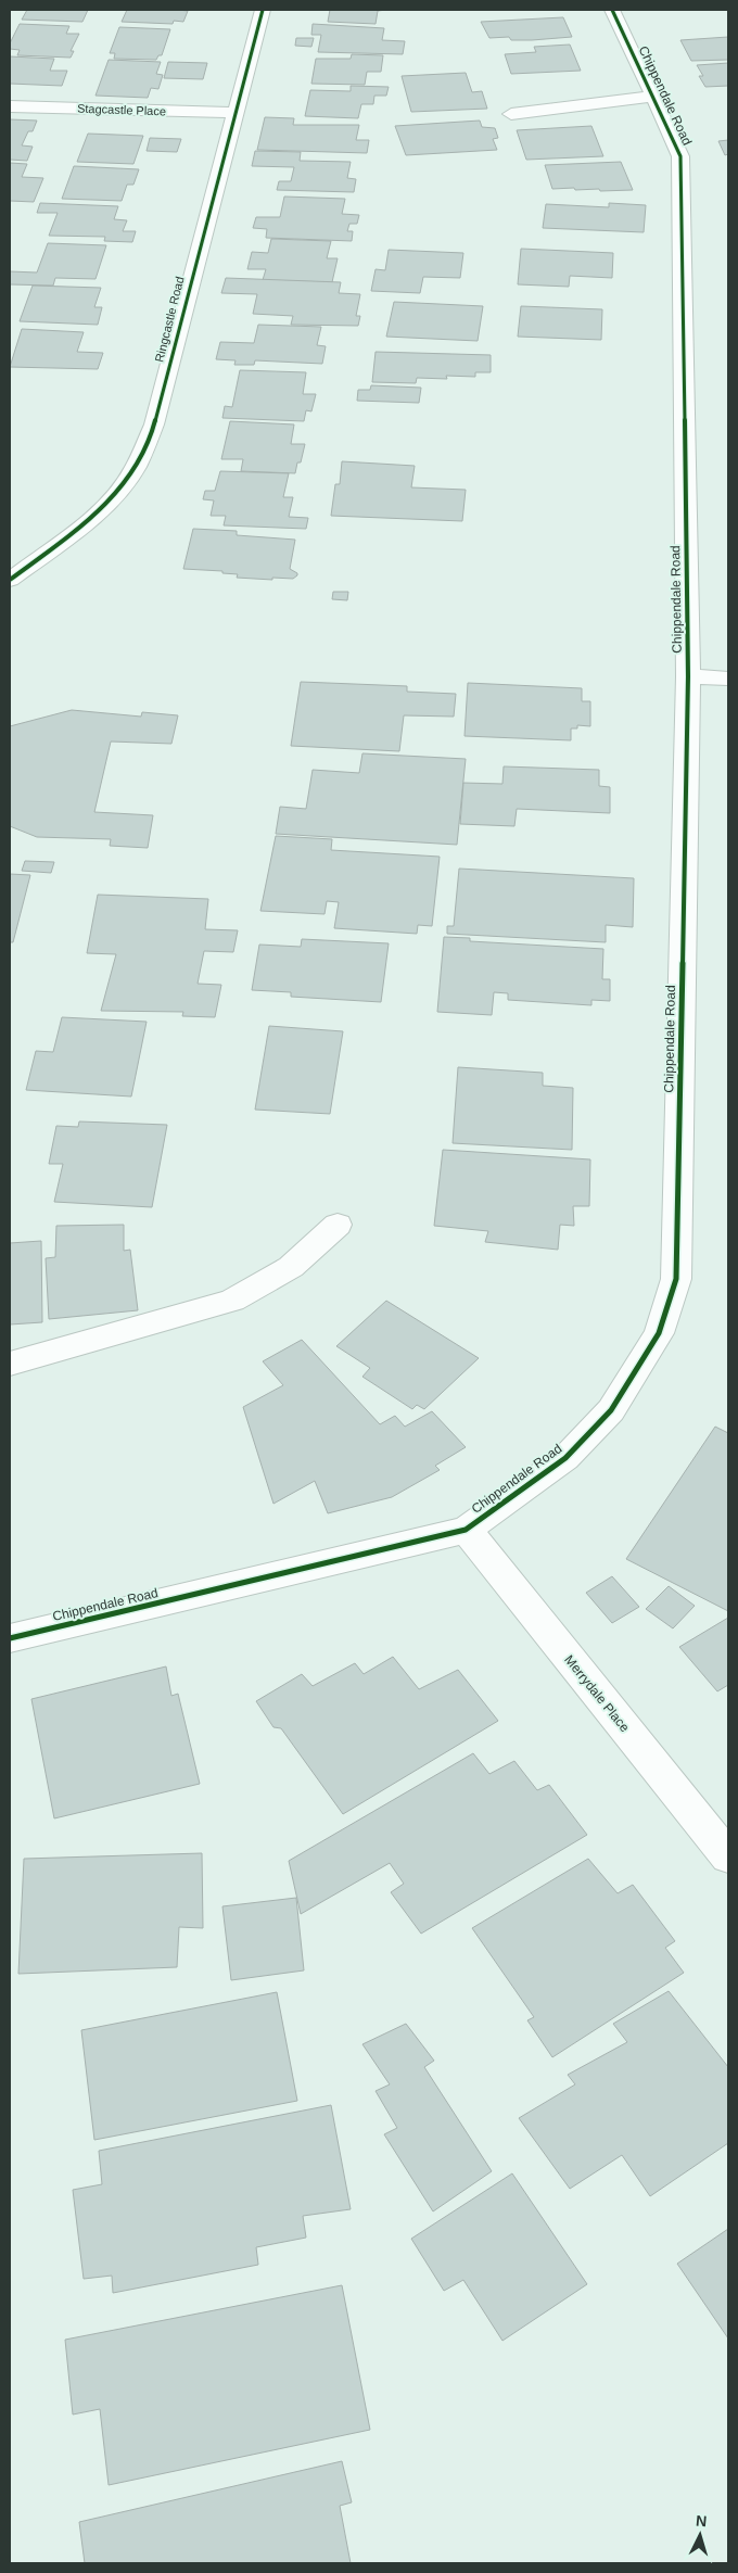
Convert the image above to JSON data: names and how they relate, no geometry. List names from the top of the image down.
{
  "streets": {
    "street": [
      "Chippendale Road",
      "Stagcastle Place",
      "Ringcastle Road",
      "Merrydale Place"
    ]
  },
  "crossings": [
    ["Chippendale Road", "Merrydale Place"],
    ["Stagcastle Place", "Ringcastle Road"]
  ],
  "north": "top"
}
